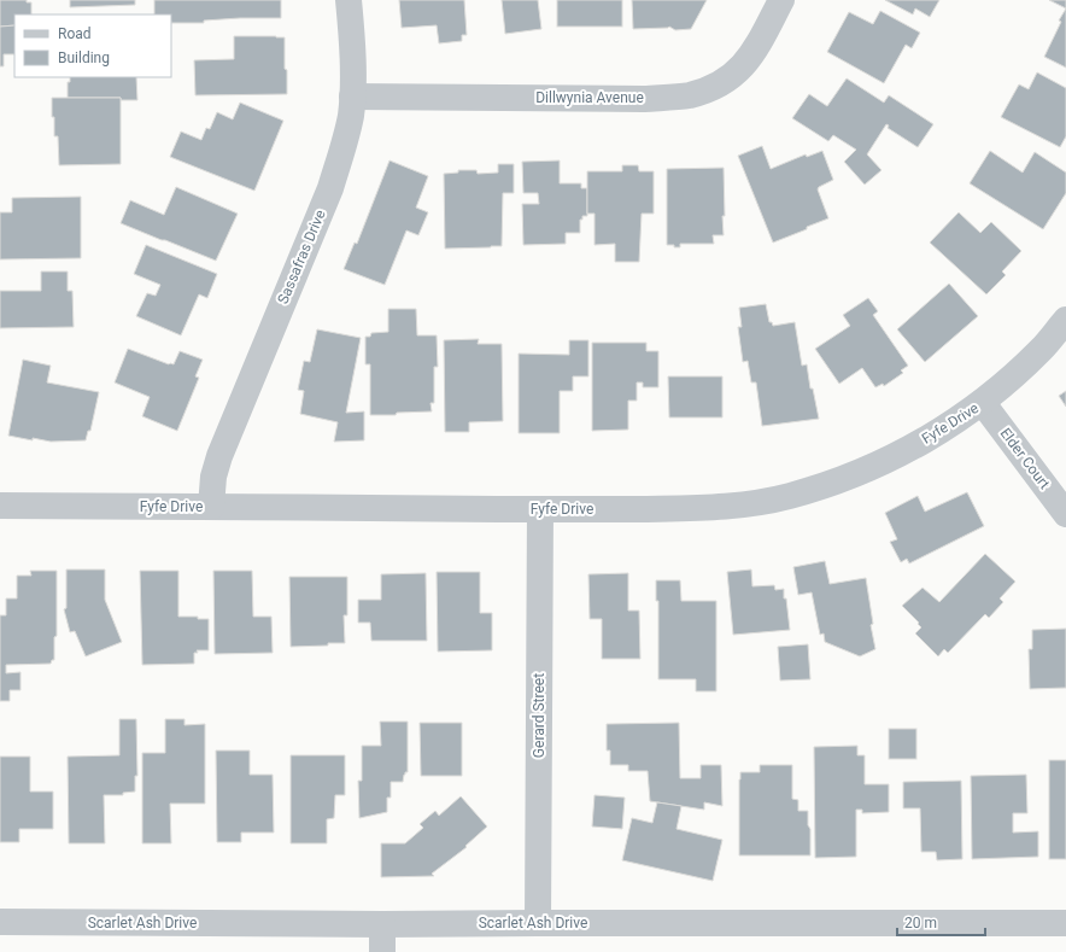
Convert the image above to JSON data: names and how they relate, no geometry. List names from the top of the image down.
{
  "streets": {
    "street": [
      "Dillwynia Avenue",
      "Sassafras Drive",
      "Fyfe Drive",
      "Elder Court",
      "Gerard Street",
      "Scarlet Ash Drive"
    ]
  },
  "crossings": [
    ["Dillwynia Avenue", "Sassafras Drive"],
    ["Sassafras Drive", "Fyfe Drive"],
    ["Fyfe Drive", "Elder Court"],
    ["Fyfe Drive", "Gerard Street"],
    ["Gerard Street", "Scarlet Ash Drive"]
  ],
  "legend": ["Road", "Building"],
  "scale_bar": "20 m"
}
